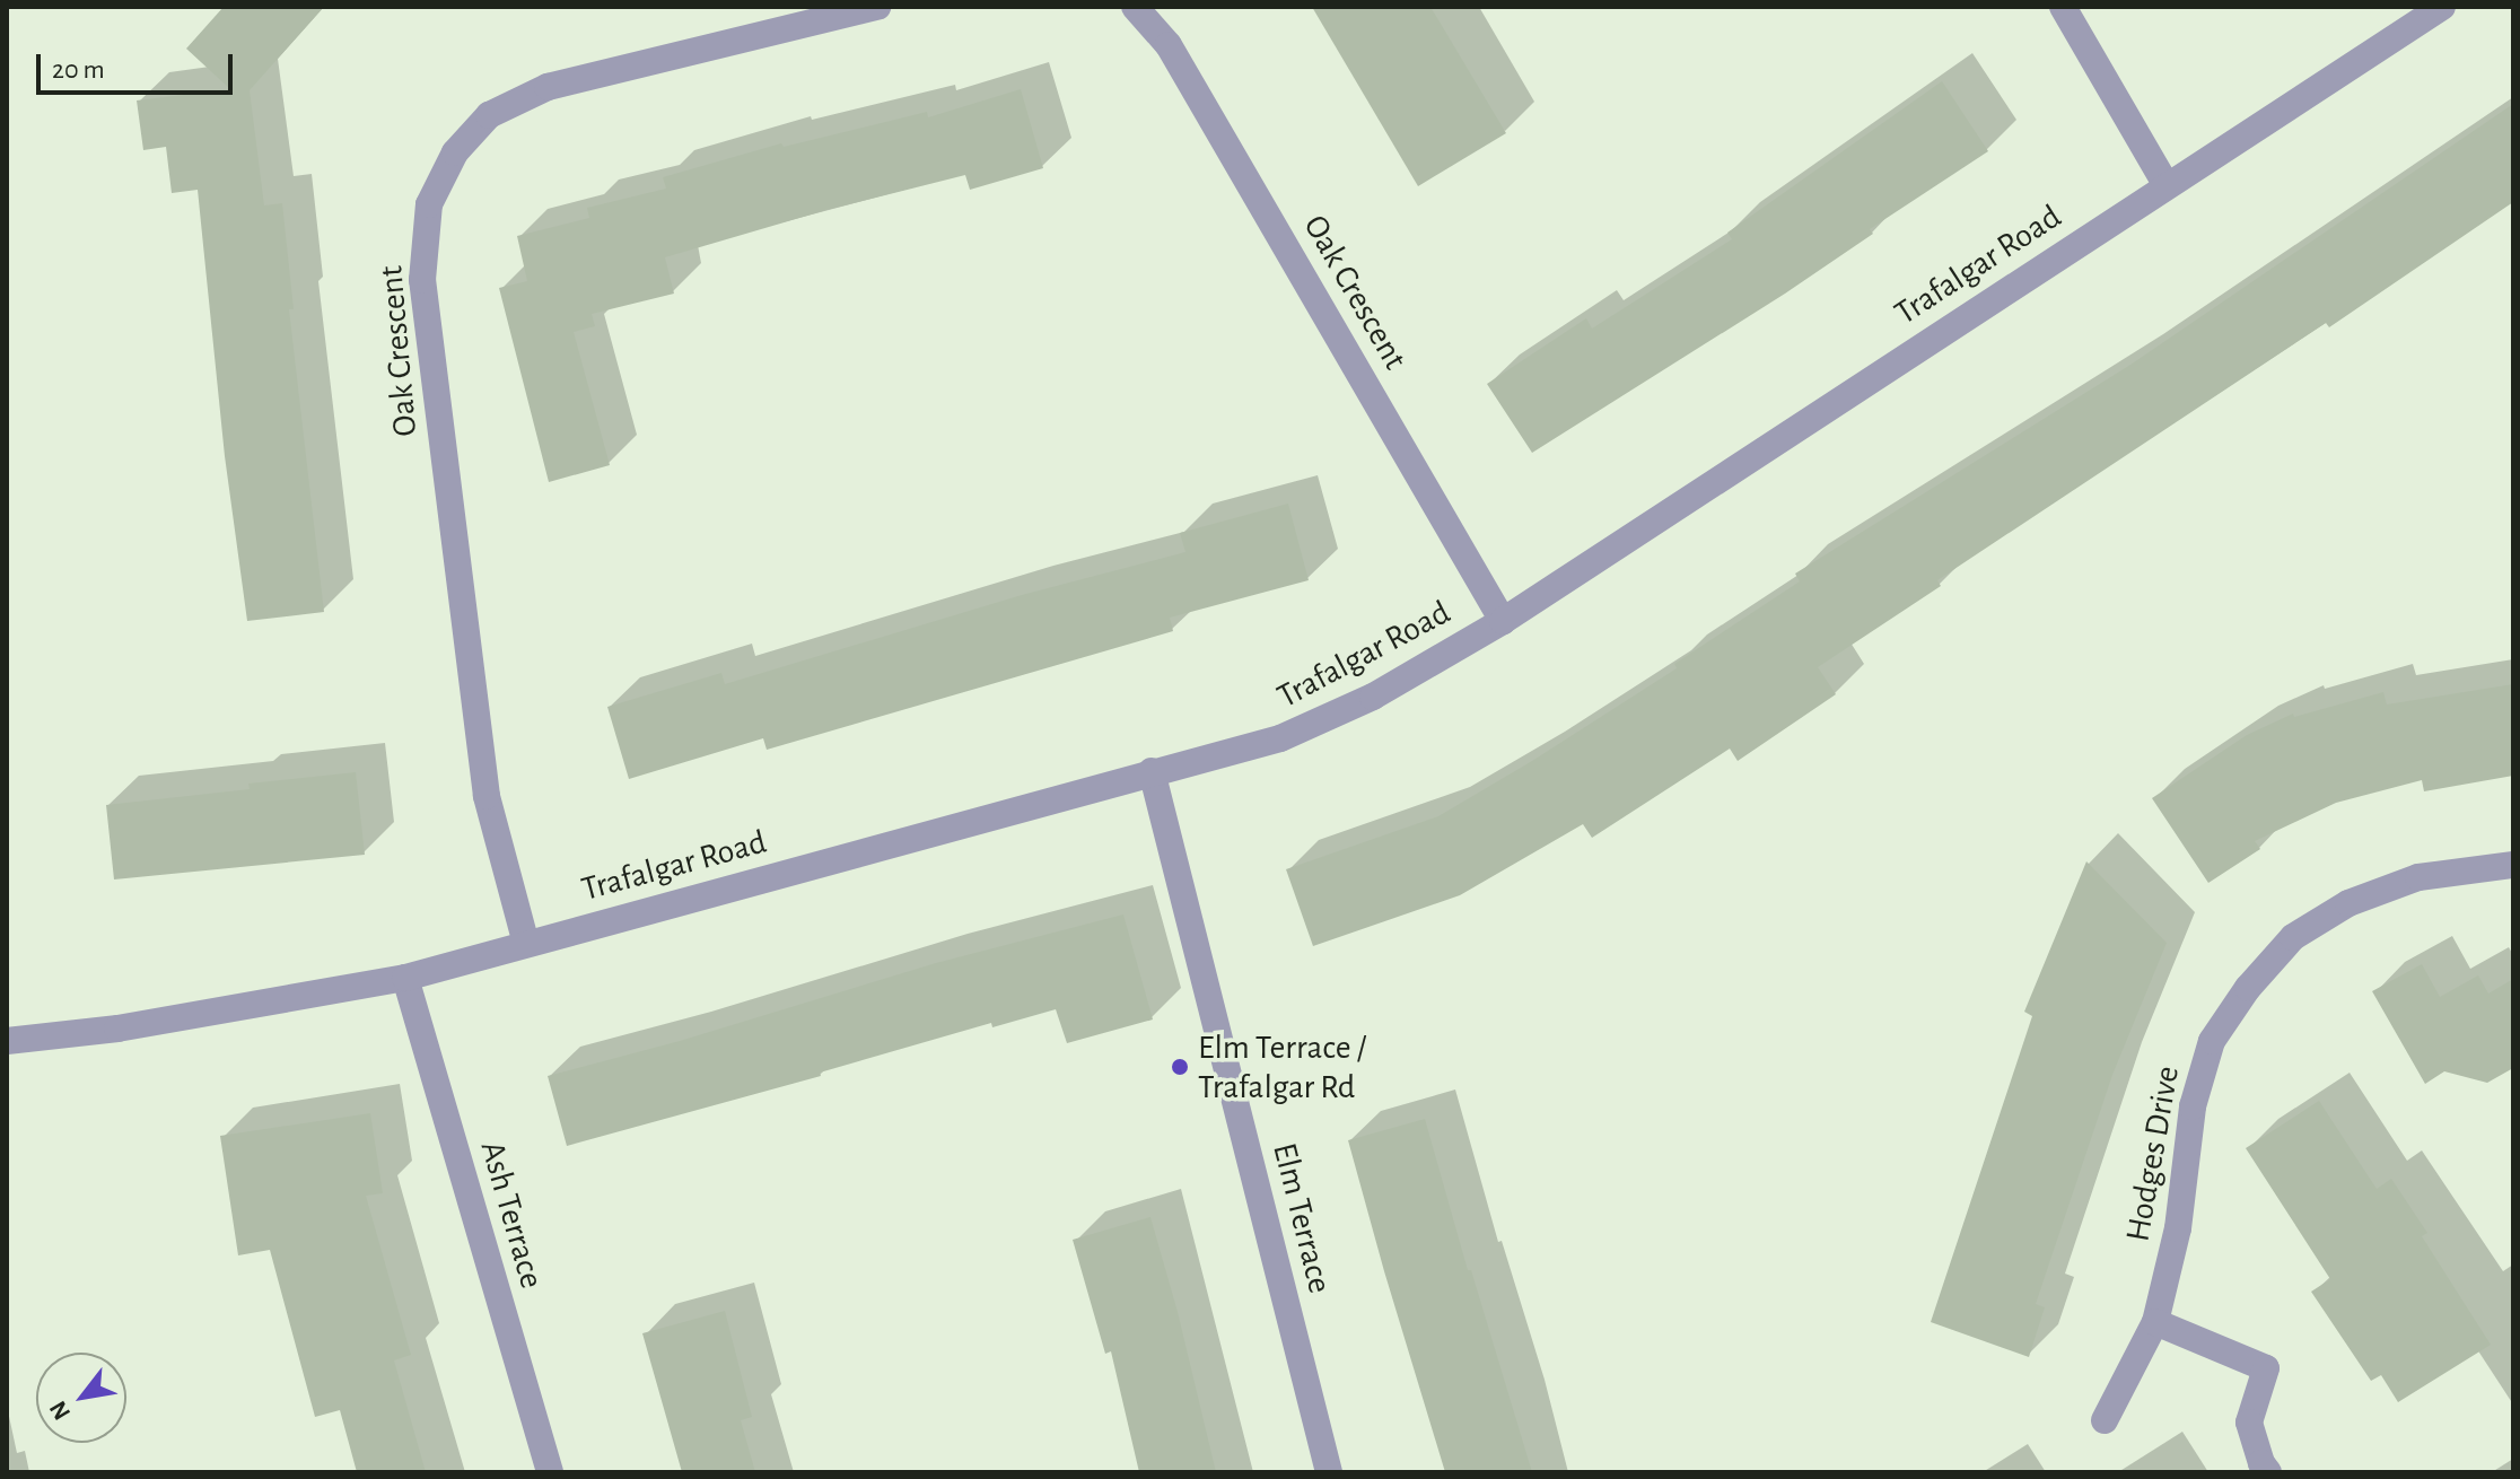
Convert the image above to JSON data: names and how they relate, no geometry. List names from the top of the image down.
{
  "streets": {
    "street": [
      "Trafalgar Road",
      "Oak Crescent",
      "Hodges Drive",
      "Ash Terrace",
      "Elm Terrace"
    ]
  },
  "crossings": [
    ["Trafalgar Road", "Oak Crescent"],
    ["Trafalgar Road", "Ash Terrace"],
    ["Trafalgar Road", "Elm Terrace"]
  ],
  "places": ["Elm Terrace / Trafalgar Rd"],
  "scale_bar": "20 m",
  "north": "bottom left"
}
